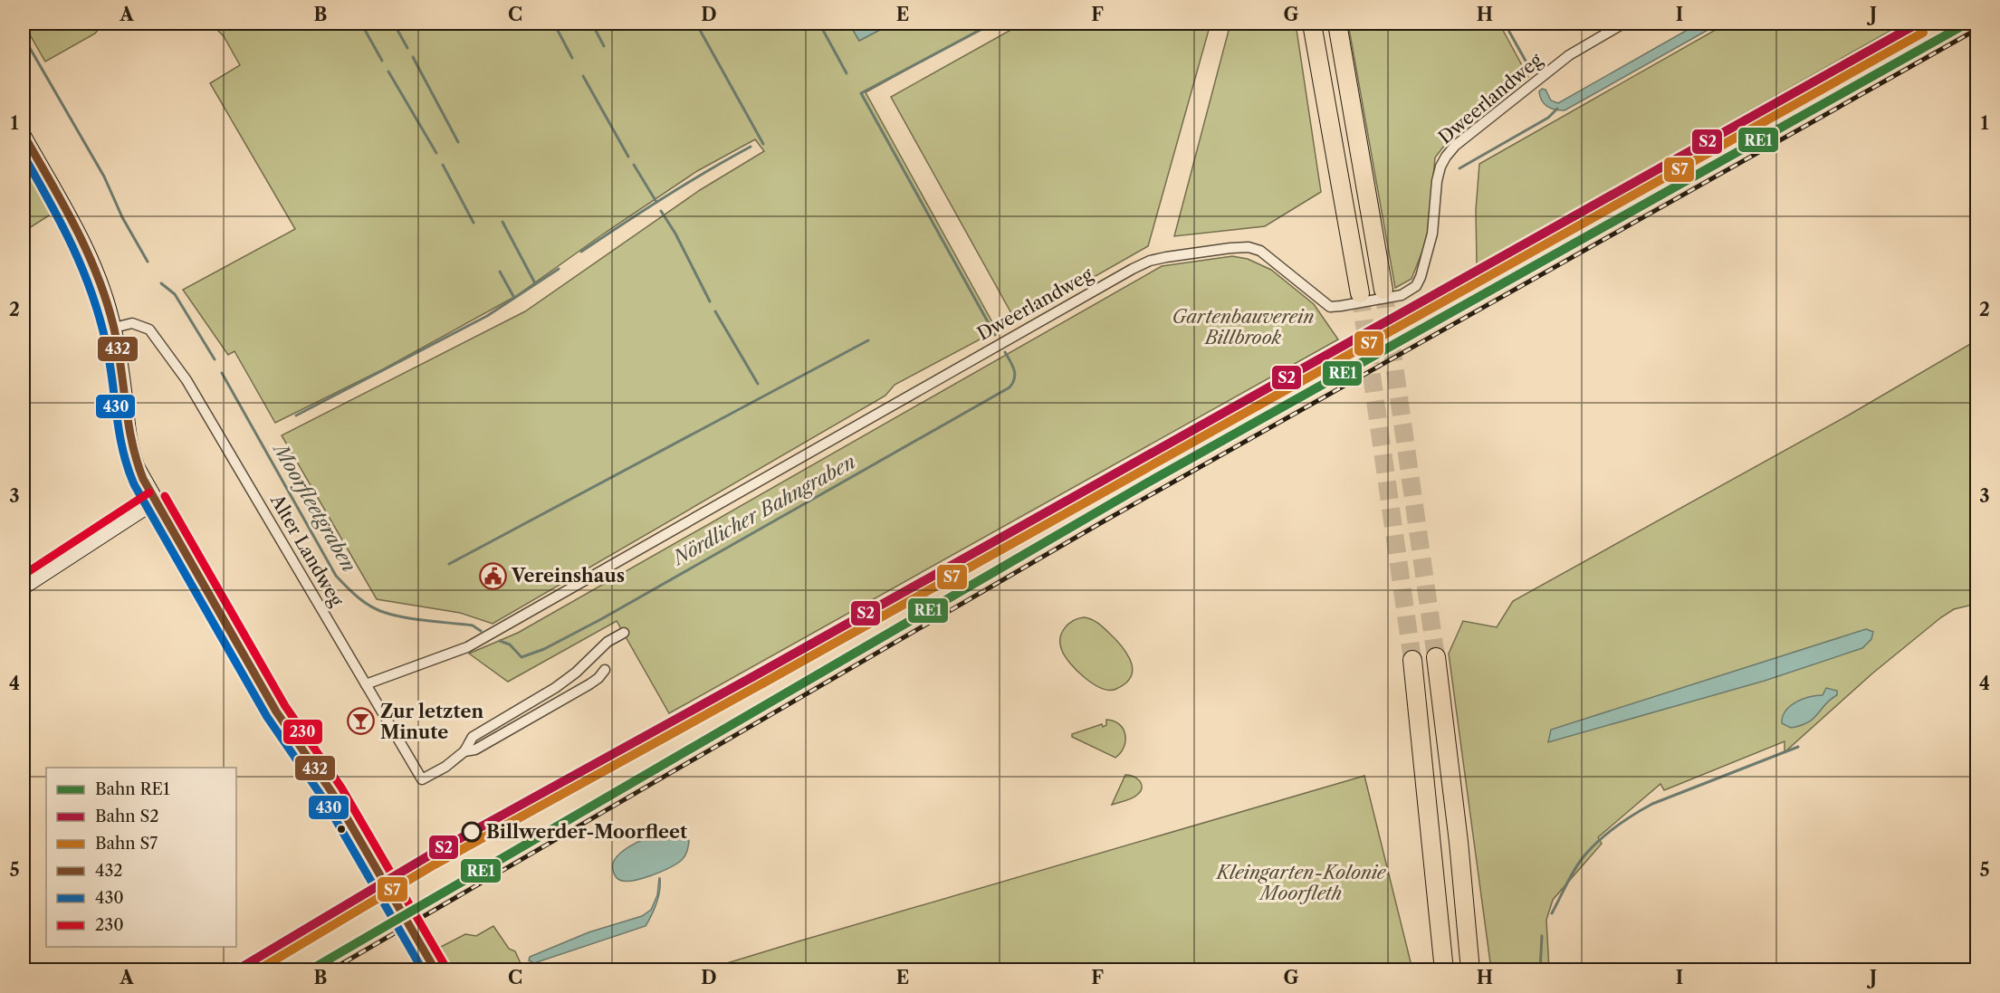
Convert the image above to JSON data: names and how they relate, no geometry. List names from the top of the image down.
{
  "streets": {
    "street": ["Dweerlandweg", "Alter Landweg"]
  },
  "crossings": [
    ["Dweerlandweg", "Alter Landweg"]
  ],
  "water": ["Moorfleetgraben", "Nördlicher Bahngraben"],
  "parks": ["Gartenbauverein Billbrook", "Kleingarten-Kolonie Moorfleth"],
  "places": {
    "public building": ["Vereinshaus"],
    "bar": ["Zur letzten Minute"],
    "other": ["Billwerder-Moorfleet"]
  },
  "lines": [
    "rail line RE1",
    "rail line S2",
    "rail line S7",
    "transit line 432",
    "transit line 430",
    "transit line 230"
  ],
  "legend": [
    "Bahn RE1",
    "Bahn S2",
    "Bahn S7",
    "432",
    "430",
    "230"
  ],
  "grid": {
    "columns": [
      "A",
      "B",
      "C",
      "D",
      "E",
      "F",
      "G",
      "H",
      "I",
      "J"
    ],
    "rows": [
      "1",
      "2",
      "3",
      "4",
      "5"
    ]
  }
}
